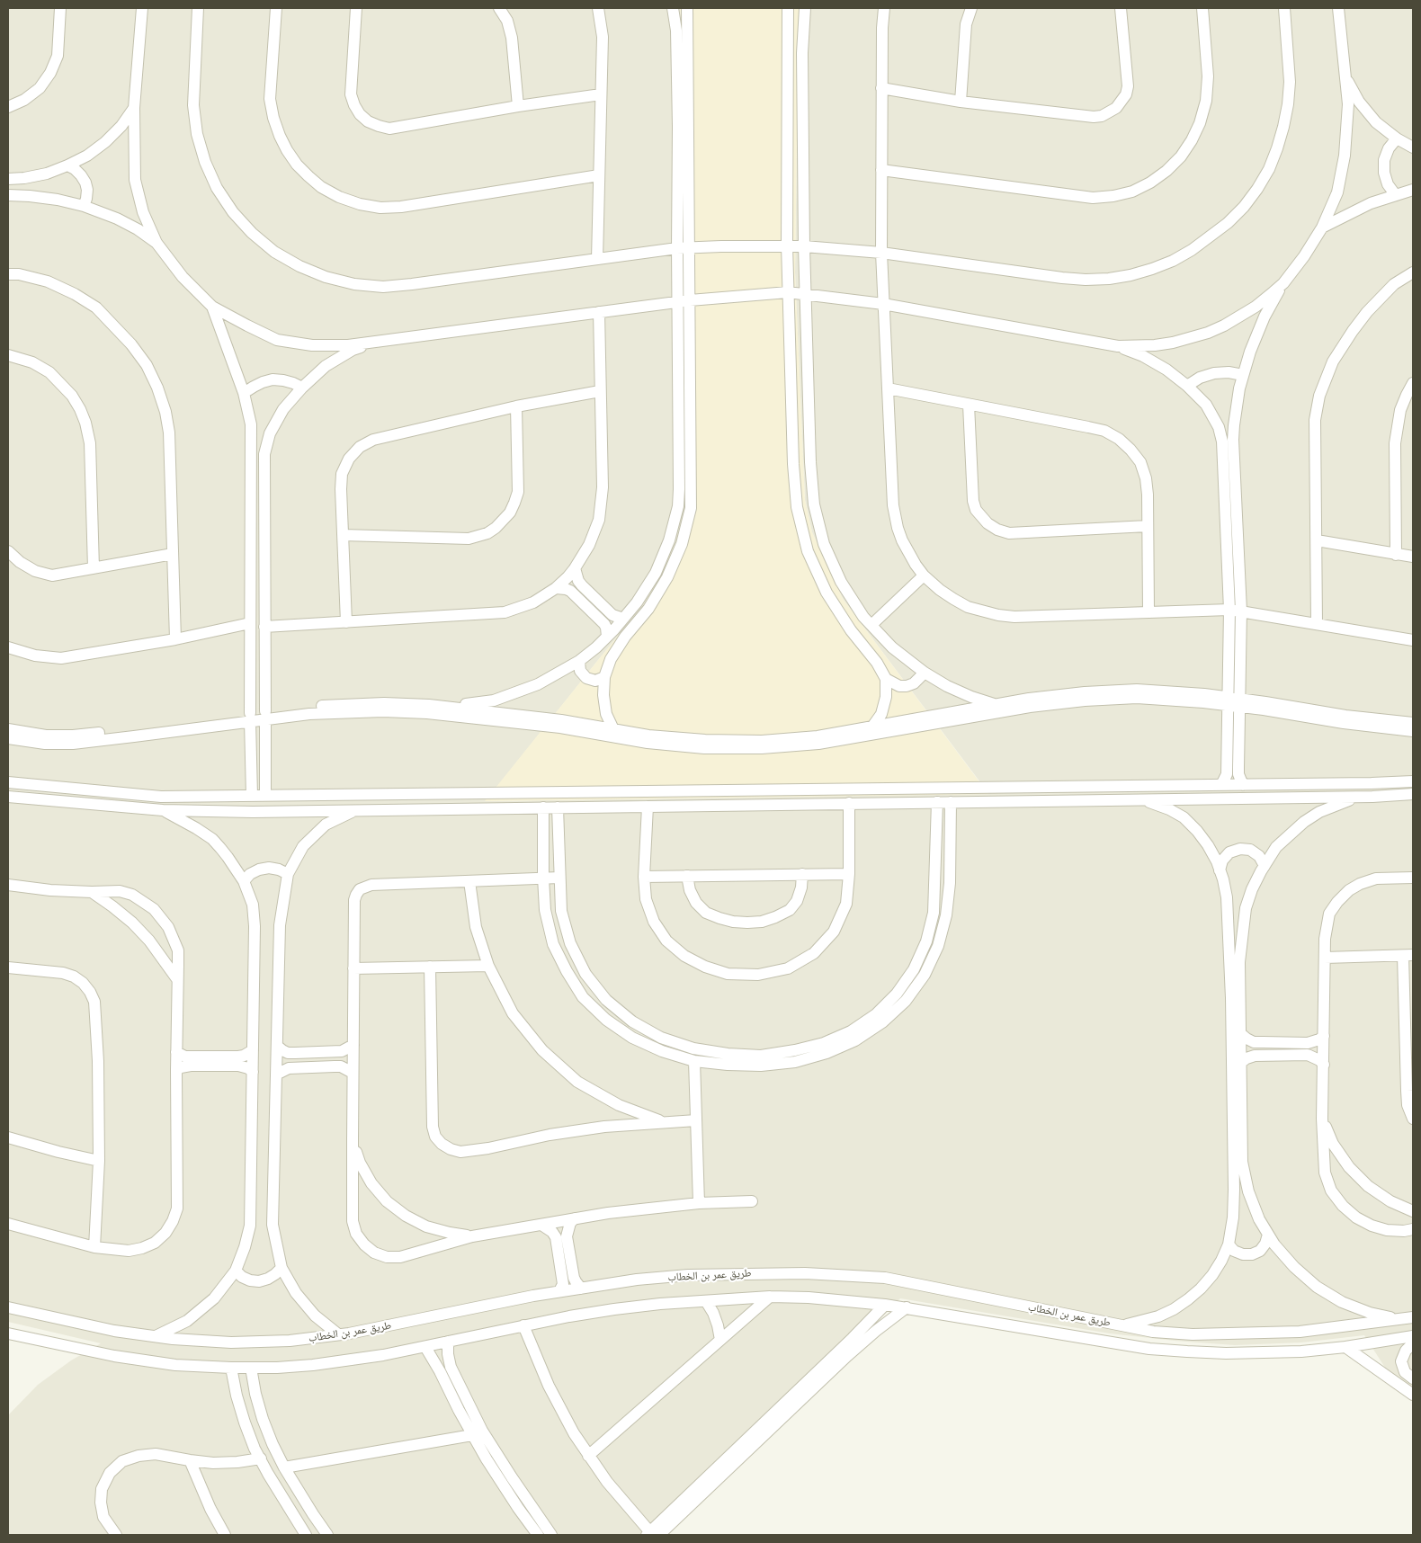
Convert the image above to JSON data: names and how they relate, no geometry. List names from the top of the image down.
{
  "streets": {
    "street": ["طريق عمر بن الخطاب"]
  }
}
